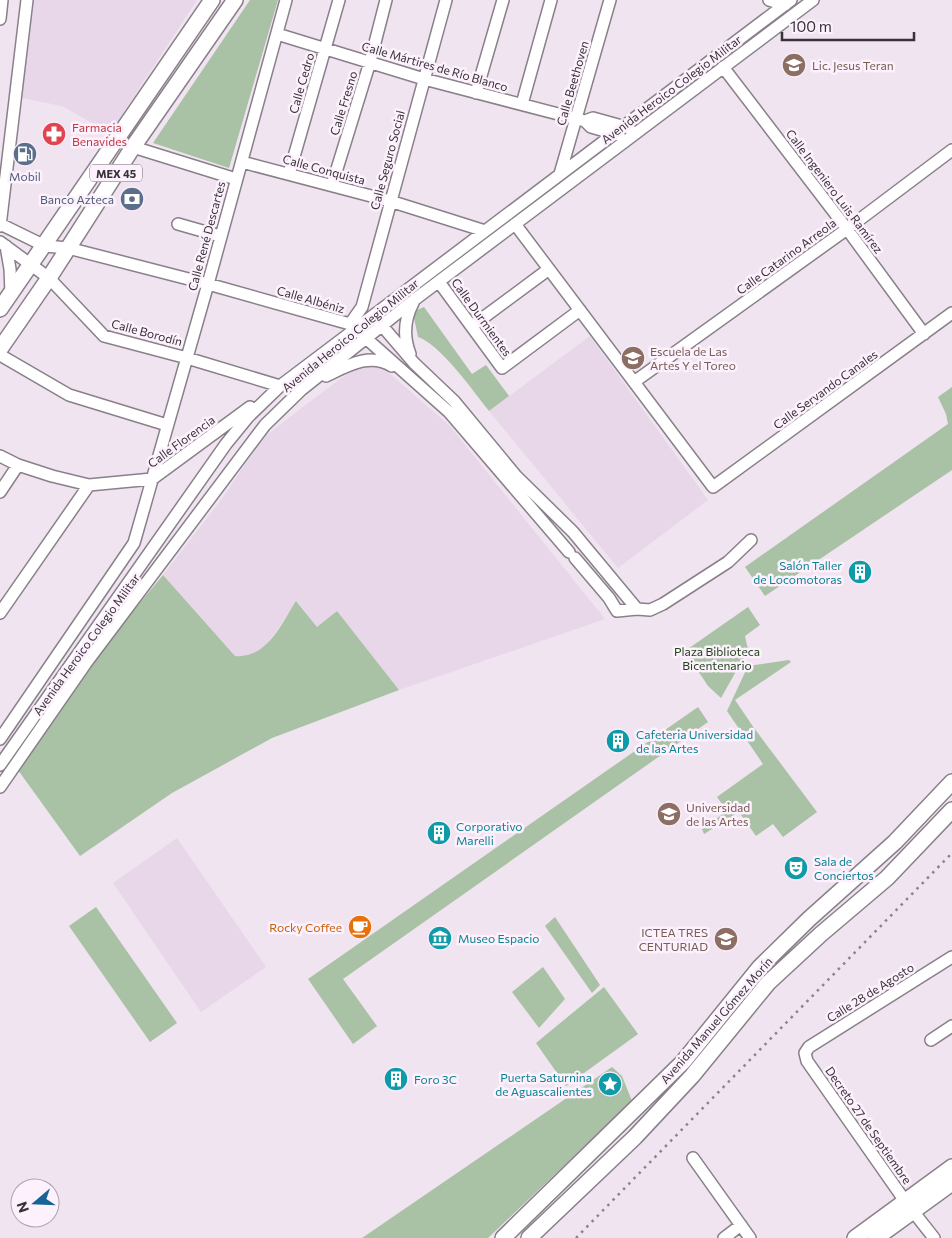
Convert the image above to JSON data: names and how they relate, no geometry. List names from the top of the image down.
{
  "streets": {
    "main road": ["MEX 45", "Avenida Manuel Gómez Morín"],
    "street": [
      "Calle Mártires de Río Blanco",
      "Calle Cedro",
      "Calle Beethoven",
      "Avenida Heroico Colegio Militar",
      "Calle Fresno",
      "Calle Seguro Social",
      "Calle Conquista",
      "Calle Ingeniero Luis Ramírez",
      "Calle René Descartes",
      "Calle Catarino Arreola",
      "Calle Albéniz",
      "Calle Durmientes",
      "Calle Borodín",
      "Calle Servando Canales",
      "Calle Florencia",
      "Calle 28 de Agosto",
      "Decreto 27 de Septiembre"
    ]
  },
  "crossings": [
    ["Calle Mártires de Río Blanco", "Calle Cedro"],
    ["Calle Mártires de Río Blanco", "Calle Beethoven"],
    ["Calle Mártires de Río Blanco", "Avenida Heroico Colegio Militar"],
    ["Calle Mártires de Río Blanco", "Calle Fresno"],
    ["Calle Mártires de Río Blanco", "Calle Seguro Social"],
    ["Calle Mártires de Río Blanco", "Calle René Descartes"],
    ["Calle Cedro", "Calle Conquista"],
    ["Calle Beethoven", "Avenida Heroico Colegio Militar"],
    ["Avenida Heroico Colegio Militar", "Calle Seguro Social"],
    ["Avenida Heroico Colegio Militar", "Calle Conquista"],
    ["Avenida Heroico Colegio Militar", "Calle Ingeniero Luis Ramírez"],
    ["Avenida Heroico Colegio Militar", "Calle René Descartes"],
    ["Avenida Heroico Colegio Militar", "Calle Albéniz"],
    ["Avenida Heroico Colegio Militar", "Calle Durmientes"],
    ["Avenida Heroico Colegio Militar", "Calle Borodín"],
    ["Avenida Heroico Colegio Militar", "Calle Florencia"],
    ["Calle Fresno", "Calle Conquista"],
    ["Calle Seguro Social", "Calle Conquista"],
    ["Calle Seguro Social", "Calle Albéniz"],
    ["Calle Conquista", "Calle René Descartes"],
    ["MEX 45", "Calle Albéniz"],
    ["MEX 45", "Calle Borodín"],
    ["Calle Ingeniero Luis Ramírez", "Calle Catarino Arreola"],
    ["Calle Ingeniero Luis Ramírez", "Calle Servando Canales"],
    ["Calle René Descartes", "Calle Albéniz"],
    ["Calle René Descartes", "Calle Borodín"],
    ["Calle René Descartes", "Calle Florencia"],
    ["Calle Catarino Arreola", "Calle Servando Canales"],
    ["Calle Borodín", "Calle Florencia"],
    ["Calle 28 de Agosto", "Decreto 27 de Septiembre"]
  ],
  "parks": ["Plaza Biblioteca Bicentenario"],
  "places": {
    "school or university": [
      "Lic. Jesus Teran",
      "Escuela de Las Artes Y el Toreo",
      "Universidad de las Artes",
      "ICTEA TRES CENTURIAD"
    ],
    "pharmacy": ["Farmacia Benavides"],
    "fuel station": ["Mobil"],
    "bank": ["Banco Azteca"],
    "building": [
      "Salón Taller de Locomotoras",
      "Cafeteria Universidad de las Artes",
      "Corporativo Marelli",
      "Foro 3C"
    ],
    "theatre": ["Sala de Conciertos"],
    "cafe": ["Rocky Coffee"],
    "museum": ["Museo Espacio"],
    "place": ["Puerta Saturnina de Aguascalientes"]
  },
  "scale_bar": "100 m",
  "north": "left"
}
